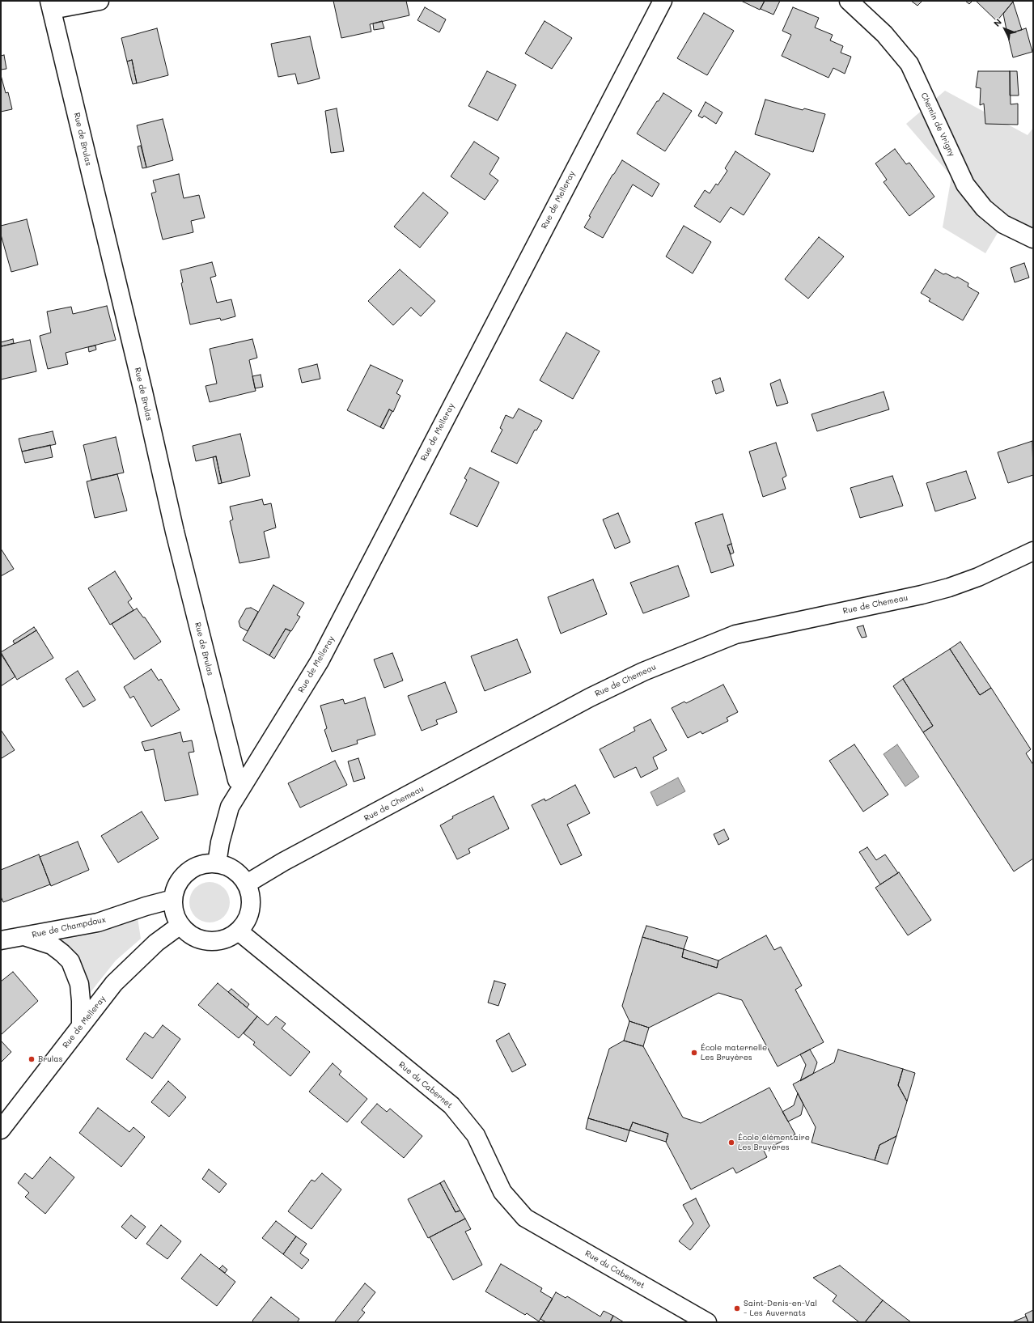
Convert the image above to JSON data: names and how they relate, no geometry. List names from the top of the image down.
{
  "streets": {
    "street": [
      "Chemin de Vrigny",
      "Rue de Brulas",
      "Rue de Melleray",
      "Rue de Chemeau",
      "Rue de Champdoux",
      "Rue du Cabernet"
    ]
  },
  "crossings": [
    ["Rue de Brulas", "Rue de Melleray"],
    ["Rue de Melleray", "Rue de Chemeau"],
    ["Rue de Melleray", "Rue de Champdoux"],
    ["Rue de Melleray", "Rue du Cabernet"],
    ["Rue de Chemeau", "Rue de Champdoux"],
    ["Rue de Chemeau", "Rue du Cabernet"],
    ["Rue de Champdoux", "Rue du Cabernet"]
  ],
  "places": [
    "École maternelle Les Bruyères",
    "Brulas",
    "École élémentaire Les Bruyères",
    "Saint-Denis-en-Val - Les Auvernats"
  ],
  "north": "top left"
}
